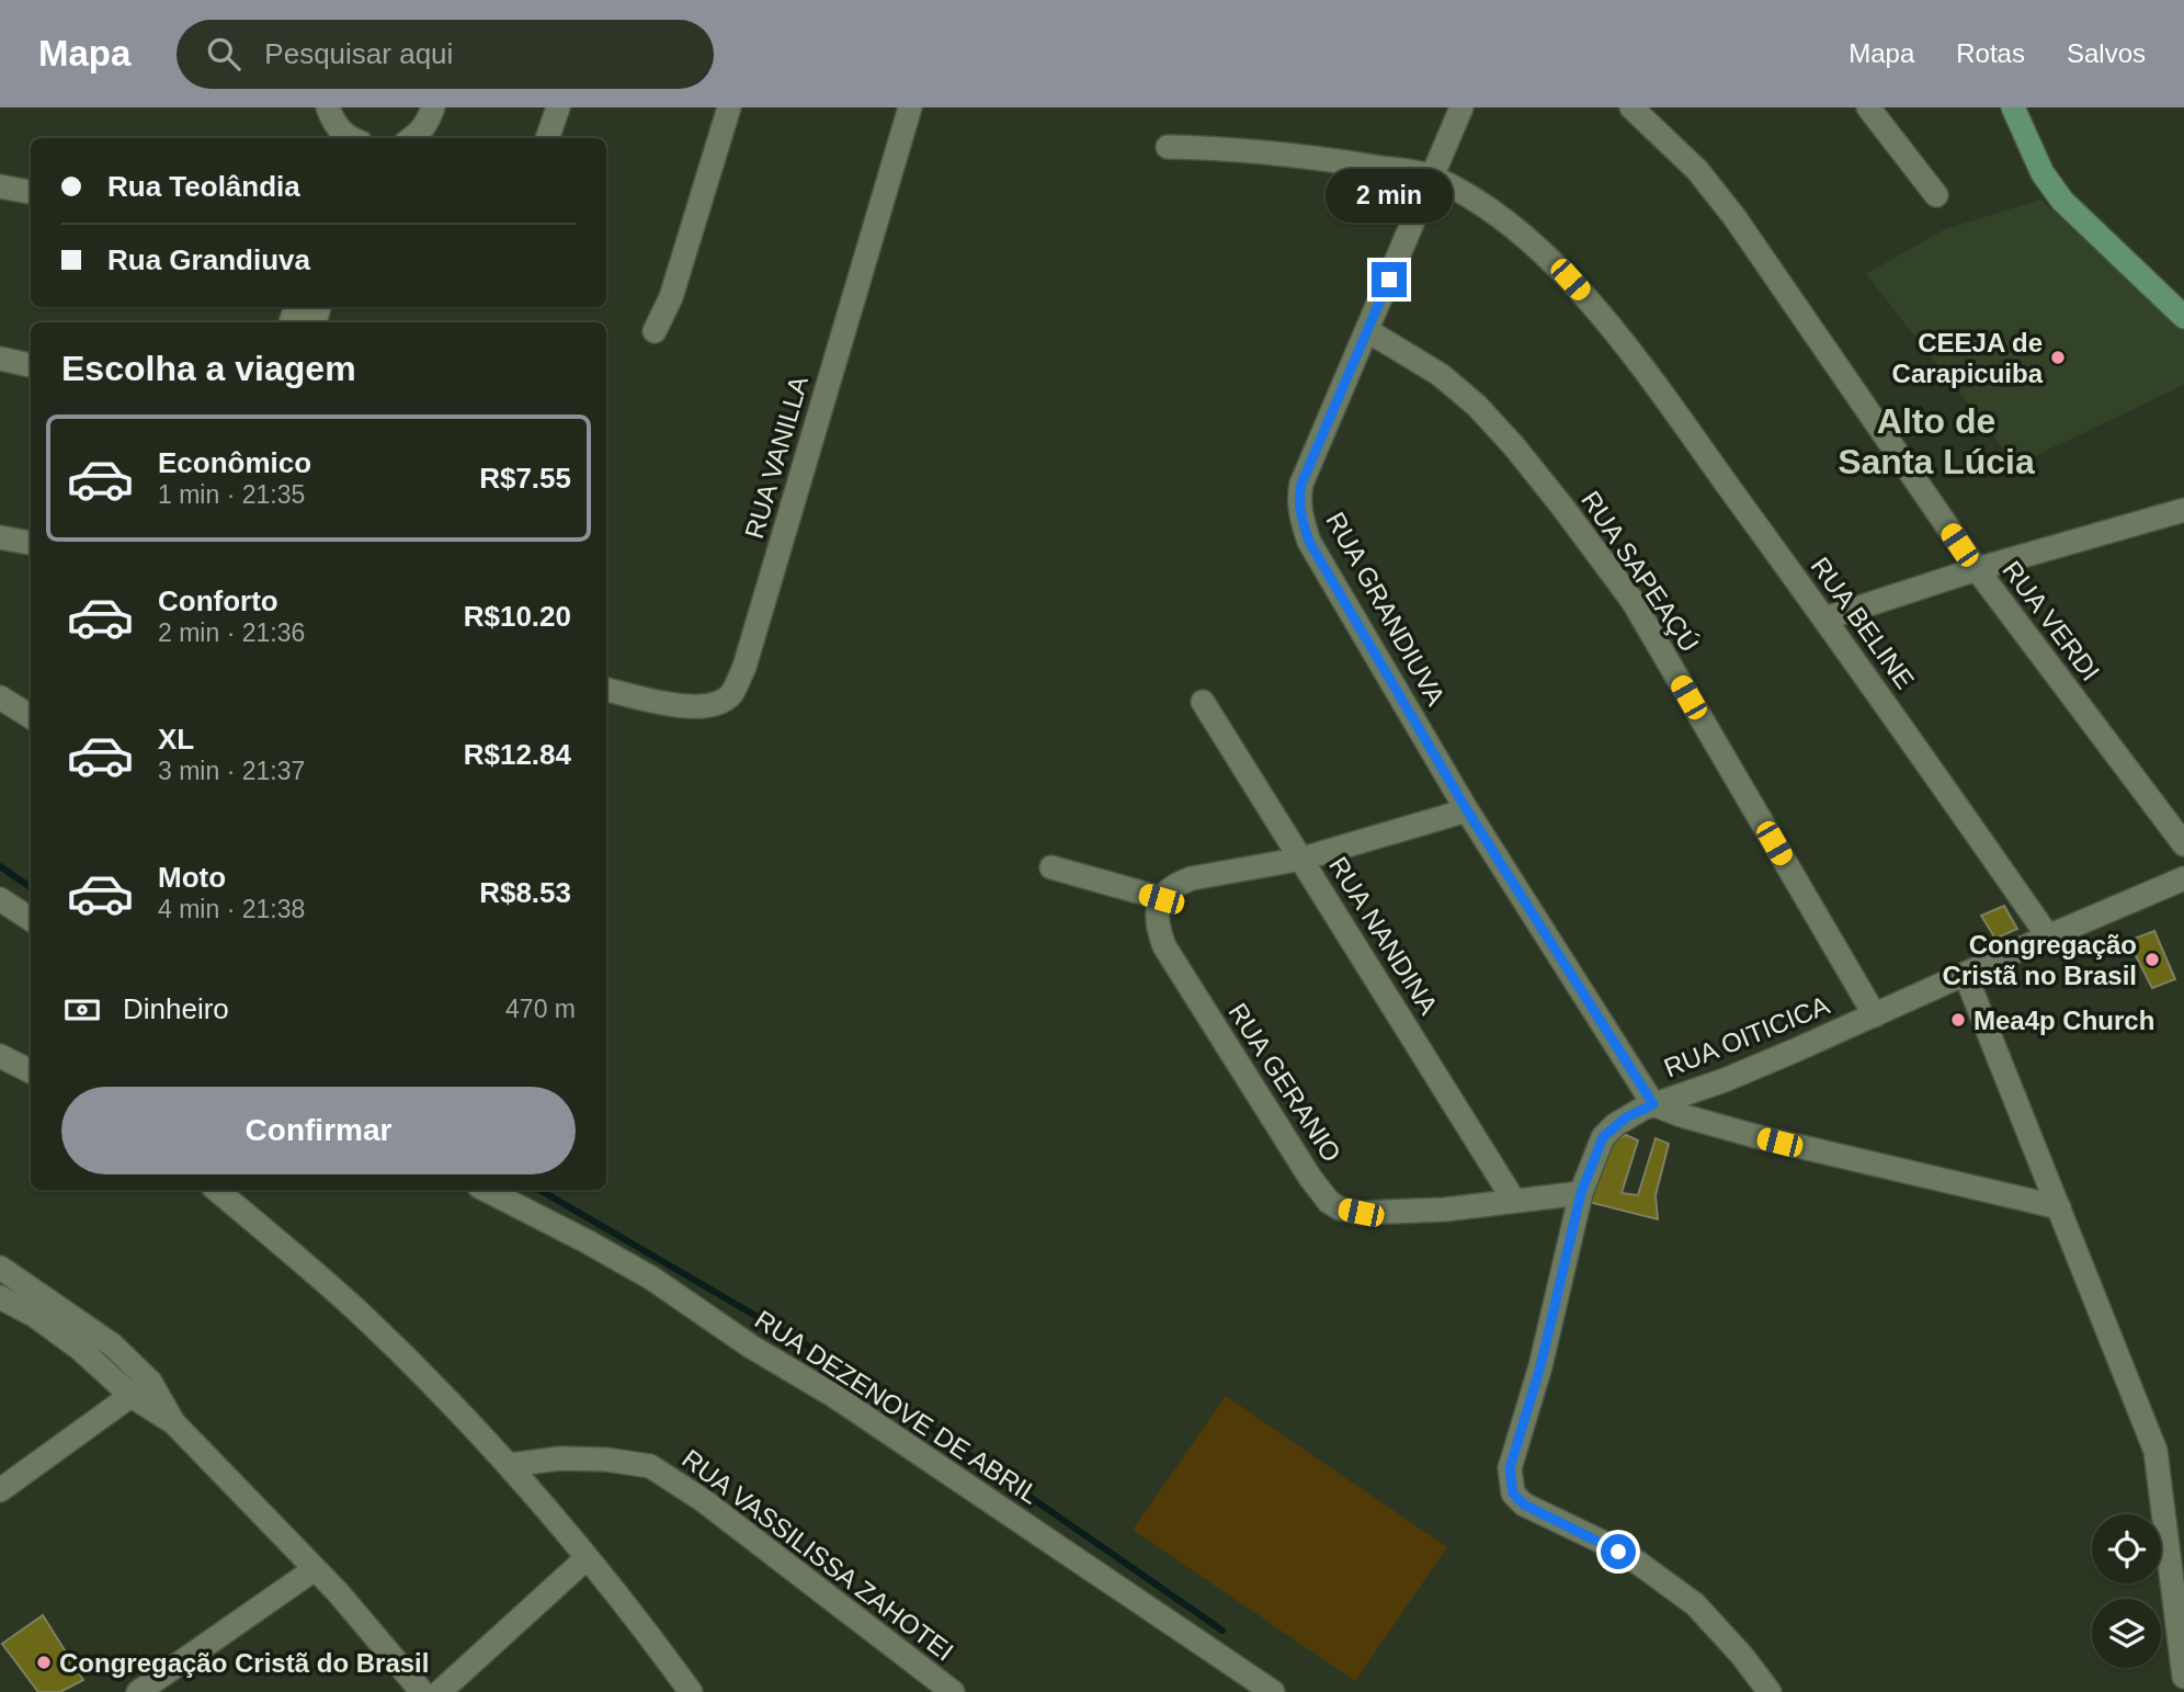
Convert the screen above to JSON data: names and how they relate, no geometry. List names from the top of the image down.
{
  "streets": {
    "street": [
      "RUA VANILLA",
      "RUA SAPEAÇÚ",
      "RUA GRANDIUVA",
      "RUA VERDI",
      "RUA BELINE",
      "RUA NANDINA",
      "RUA OITICICA",
      "RUA GERANIO",
      "RUA DEZENOVE DE ABRIL",
      "RUA VASSILISSA ZAHOTEI"
    ]
  },
  "crossings": [
    ["RUA SAPEAÇÚ", "RUA GRANDIUVA"],
    ["RUA SAPEAÇÚ", "RUA OITICICA"],
    ["RUA GRANDIUVA", "RUA BELINE"],
    ["RUA GRANDIUVA", "RUA OITICICA"],
    ["RUA BELINE", "RUA OITICICA"],
    ["RUA NANDINA", "RUA GERANIO"],
    ["RUA OITICICA", "RUA GERANIO"]
  ],
  "districts": ["Alto de Santa Lúcia"],
  "places": [
    "CEEJA de Carapicuiba",
    "Congregação Cristã no Brasil",
    "Mea4p Church",
    "Congregação Cristã do Brasil"
  ],
  "page": {
    "header": "Mapa",
    "search": "Pesquisar aqui",
    "nav": ["Mapa", "Rotas", "Salvos"],
    "banner": ["Rua Teolândia", "Rua Grandiuva"],
    "bubble": "2 min",
    "heading": "Escolha a viagem",
    "list": [
      {
        "name": "Econômico",
        "note": "1 min · 21:35",
        "value": "R$7.55"
      },
      {
        "name": "Conforto",
        "note": "2 min · 21:36",
        "value": "R$10.20"
      },
      {
        "name": "XL",
        "note": "3 min · 21:37",
        "value": "R$12.84"
      },
      {
        "name": "Moto",
        "note": "4 min · 21:38",
        "value": "R$8.53"
      }
    ],
    "pay": ["Dinheiro", "470 m"],
    "buttons": "Confirmar"
  }
}
